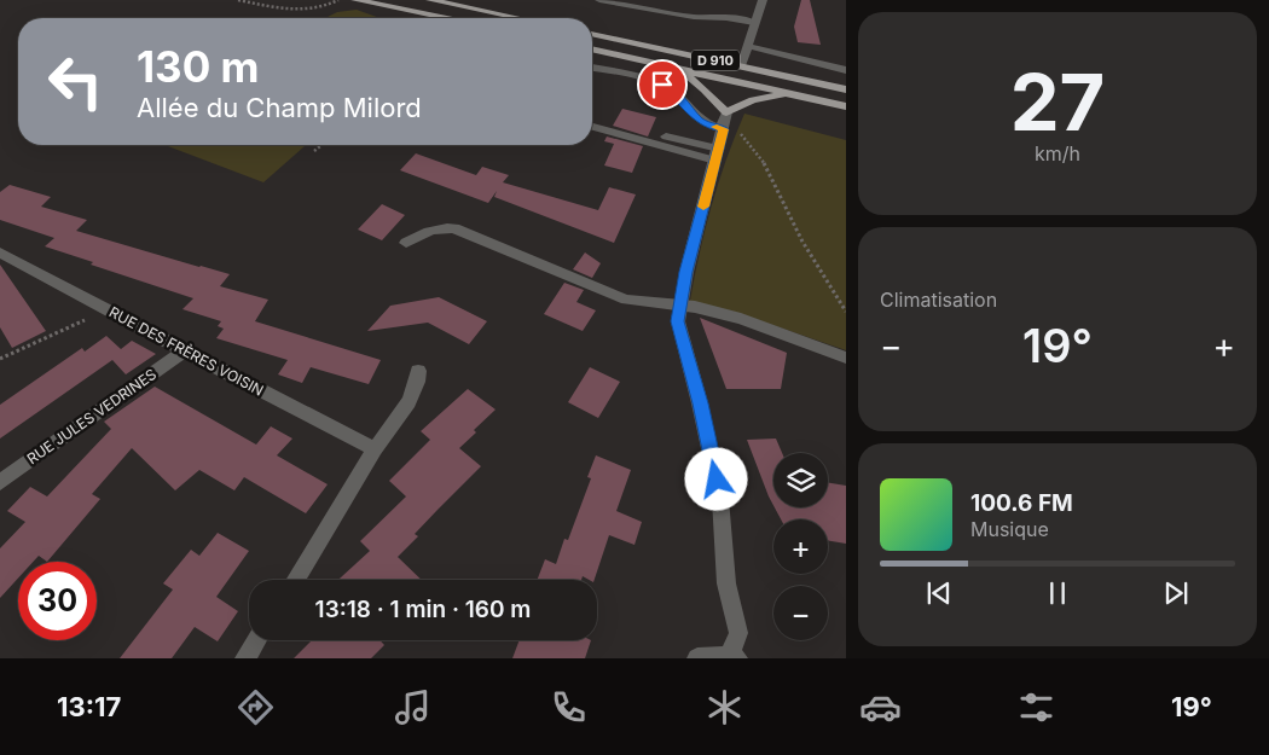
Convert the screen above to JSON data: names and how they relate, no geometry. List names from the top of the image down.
{
  "streets": {
    "main road": ["D 910"],
    "street": ["RUE DES FRÈRES VOISIN", "RUE JULES VEDRINES"]
  },
  "crossings": [
    ["RUE DES FRÈRES VOISIN", "RUE JULES VEDRINES"]
  ],
  "page": {
    "tile": [
      ["27", "km/h"],
      "Climatisation"
    ],
    "turn": ["130 m", "Allée du Champ Milord"],
    "heat": ["−", "19°", "+"],
    "map_buttons": ["+", "−"],
    "song": ["100.6 FM", "Musique"],
    "limit": "30",
    "trip": "13:18 · 1 min · 160 m",
    "tabs": ["13:17", "19°"]
  }
}
